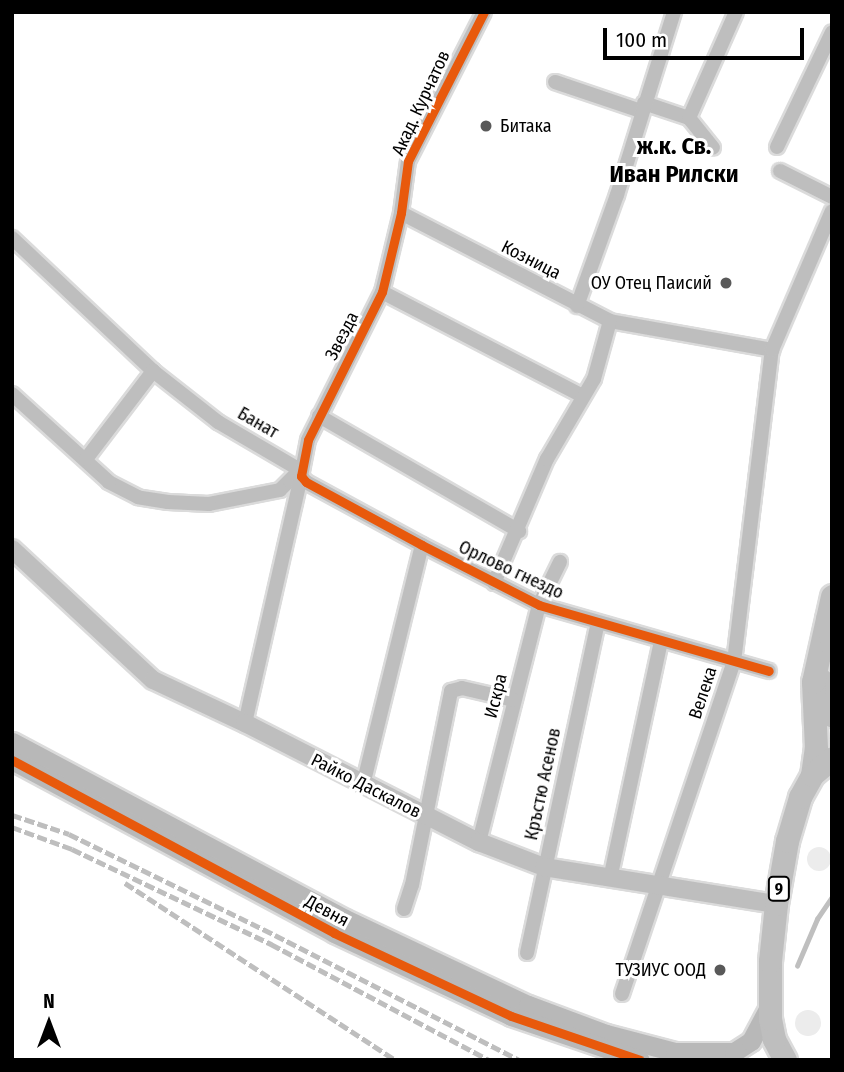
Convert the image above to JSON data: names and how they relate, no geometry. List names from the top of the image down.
{
  "streets": {
    "main road": ["9", "Девня"],
    "street": [
      "Акад. Курчатов",
      "Козница",
      "Звезда",
      "Банат",
      "Орлово гнездо",
      "Велека",
      "Искра",
      "Кръстю Асенов",
      "Райко Даскалов"
    ]
  },
  "crossings": [
    ["Акад. Курчатов", "Козница"],
    ["Акад. Курчатов", "Звезда"],
    ["Козница", "Звезда"],
    ["Козница", "Велека"],
    ["Звезда", "Банат"],
    ["Звезда", "Орлово гнездо"],
    ["Звезда", "Райко Даскалов"],
    ["Банат", "Орлово гнездо"],
    ["Орлово гнездо", "Велека"],
    ["Орлово гнездо", "Искра"],
    ["Орлово гнездо", "Кръстю Асенов"],
    ["Велека", "Райко Даскалов"],
    ["Искра", "Райко Даскалов"],
    ["Кръстю Асенов", "Райко Даскалов"],
    ["Райко Даскалов", "9"],
    ["9", "Девня"]
  ],
  "districts": ["ж.к. Св. Иван Рилски"],
  "places": ["Битака", "ОУ Отец Паисий", "ТУЗИУС ООД"],
  "scale_bar": "100 m",
  "north": "top"
}
